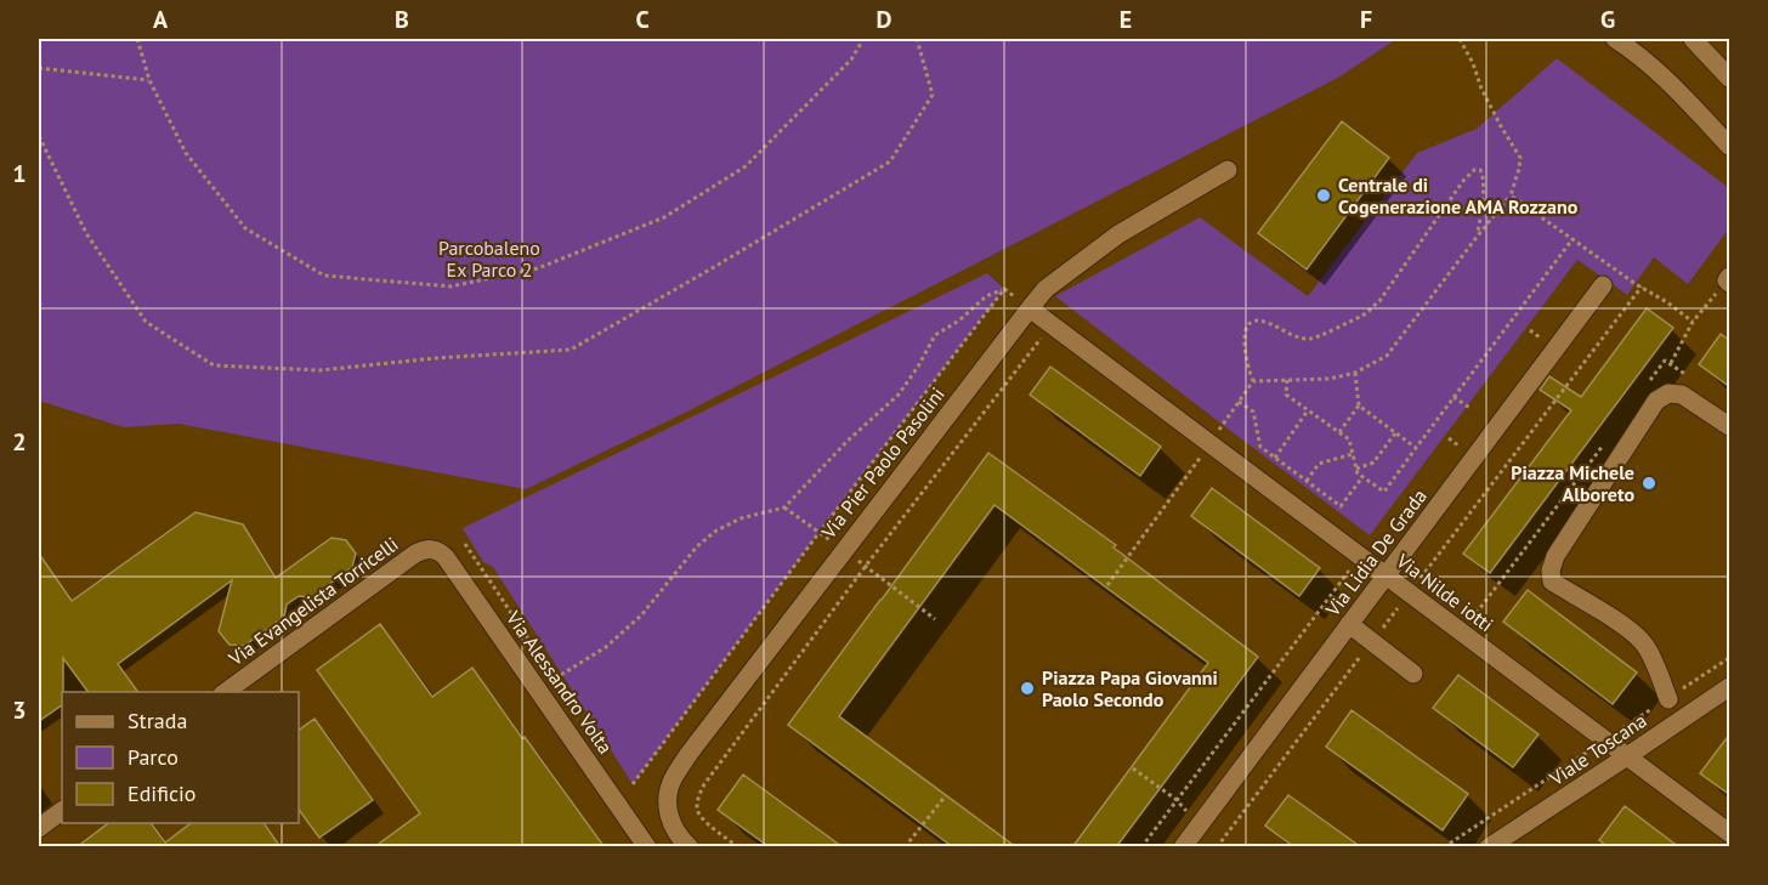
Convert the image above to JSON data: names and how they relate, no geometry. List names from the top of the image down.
{
  "streets": {
    "street": [
      "Via Pier Paolo Pasolini",
      "Via Lidia De Grada",
      "Via Nilde iotti",
      "Via Evangelista Torricelli",
      "Via Alessandro Volta",
      "Viale Toscana"
    ]
  },
  "crossings": [
    ["Via Pier Paolo Pasolini", "Via Nilde iotti"],
    ["Via Lidia De Grada", "Via Nilde iotti"],
    ["Via Nilde iotti", "Viale Toscana"],
    ["Via Evangelista Torricelli", "Via Alessandro Volta"]
  ],
  "parks": ["Parcobaleno Ex Parco 2"],
  "places": ["Centrale di Cogenerazione AMA Rozzano", "Piazza Michele Alboreto", "Piazza Papa Giovanni Paolo Secondo"],
  "legend": ["Strada", "Parco", "Edificio"],
  "grid": {
    "columns": [
      "A",
      "B",
      "C",
      "D",
      "E",
      "F",
      "G"
    ],
    "rows": ["1", "2", "3"]
  }
}
